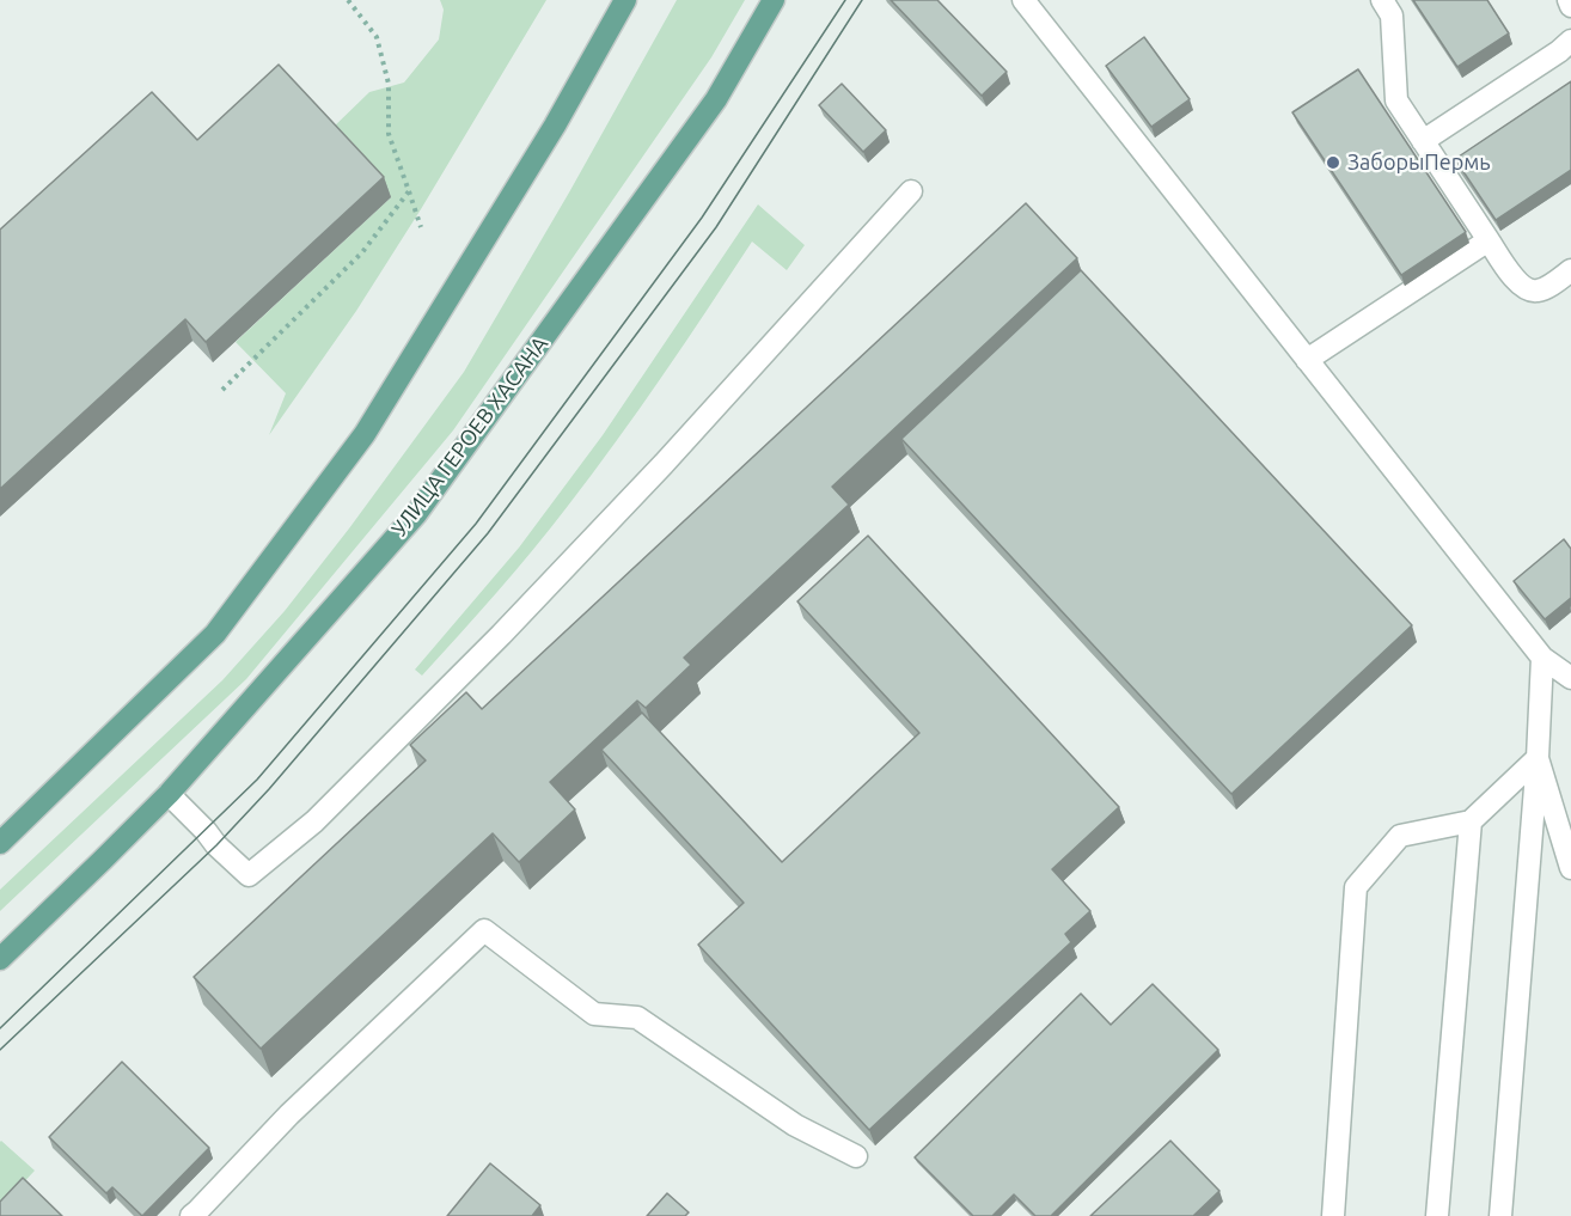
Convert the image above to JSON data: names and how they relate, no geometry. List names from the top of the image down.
{
  "streets": {
    "main road": ["УЛИЦА ГЕРОЕВ ХАСАНА"]
  },
  "places": ["ЗаборыПермь"]
}
